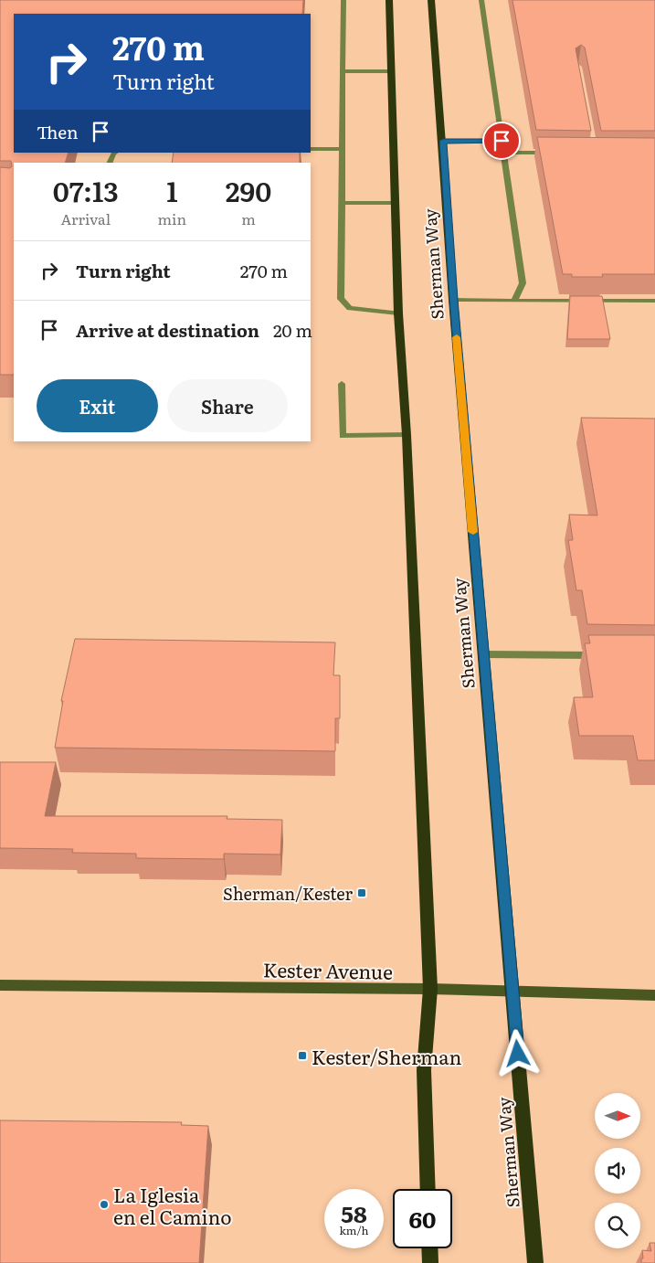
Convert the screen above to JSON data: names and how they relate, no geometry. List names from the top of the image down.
{
  "streets": {
    "main road": ["Sherman Way", "Kester Avenue"]
  },
  "crossings": [
    ["Sherman Way", "Kester Avenue"]
  ],
  "places": {
    "transit": ["Sherman/Kester", "Kester/Sherman"],
    "other": ["La Iglesia en el Camino"]
  },
  "north": "right",
  "page": {
    "turn": ["270 m", "Turn right"],
    "then": "Then",
    "eta": [
      "07:13",
      "Arrival",
      "1",
      "min",
      "290",
      "m"
    ],
    "list": [
      {
        "name": "Turn right",
        "value": "270 m"
      },
      {
        "name": "Arrive at destination",
        "value": "20 m"
      }
    ],
    "buttons": ["Exit", "Share"],
    "speed": "58 km/h",
    "limit": "60"
  }
}
